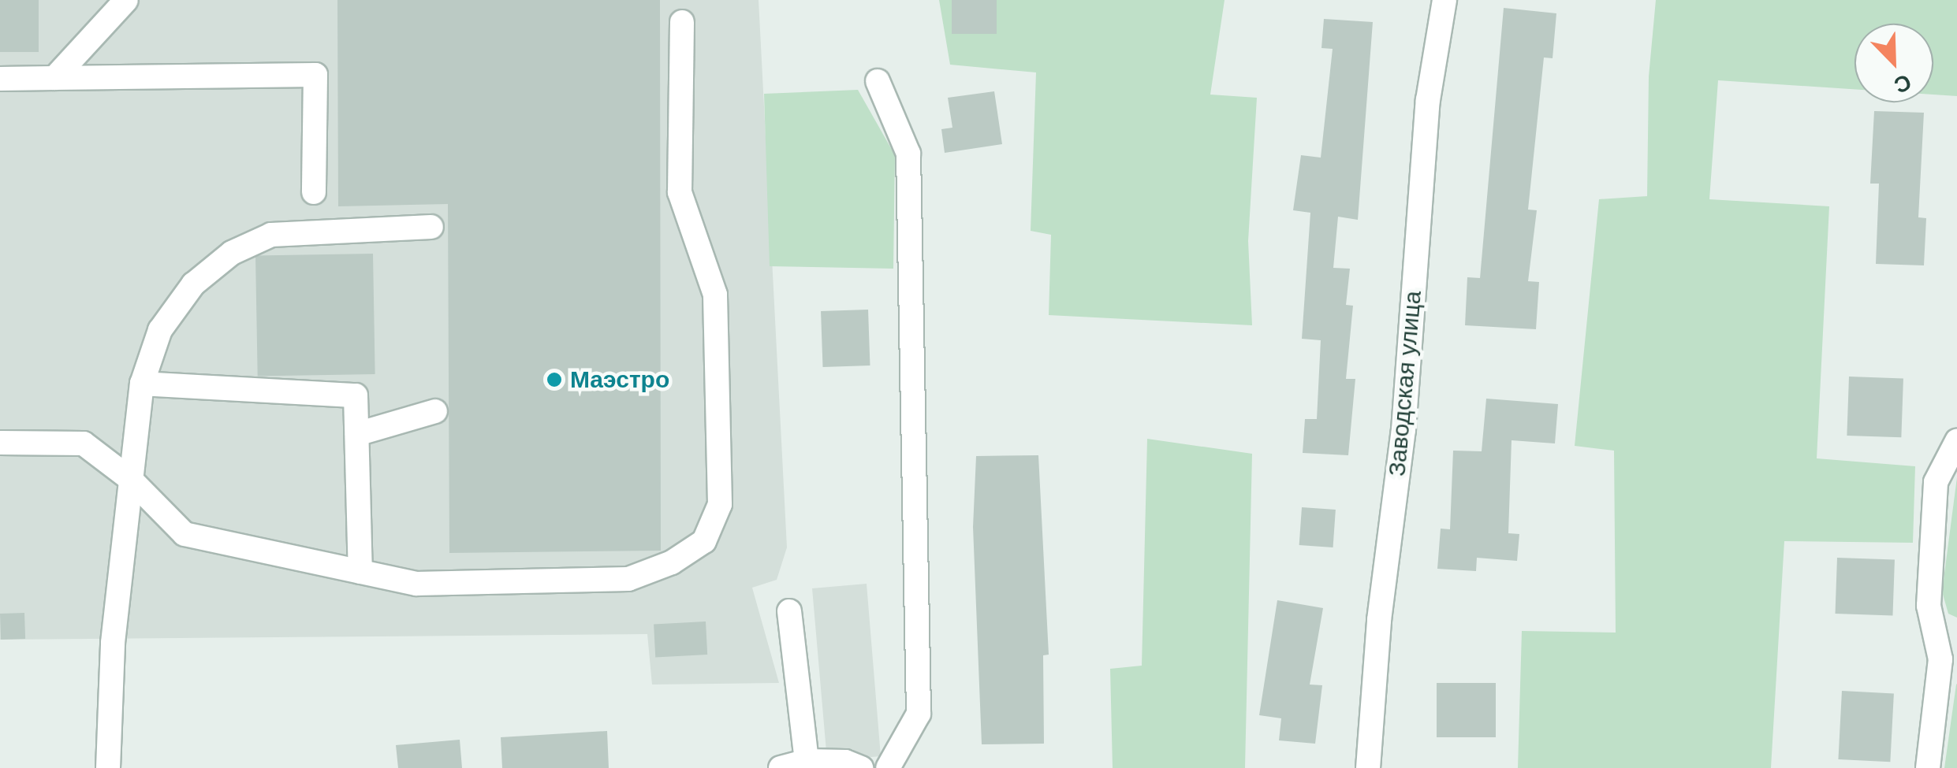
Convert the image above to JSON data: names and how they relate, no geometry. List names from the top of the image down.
{
  "streets": {
    "street": ["Заводская улица"]
  },
  "places": ["Маэстро"],
  "north": "bottom right"
}
